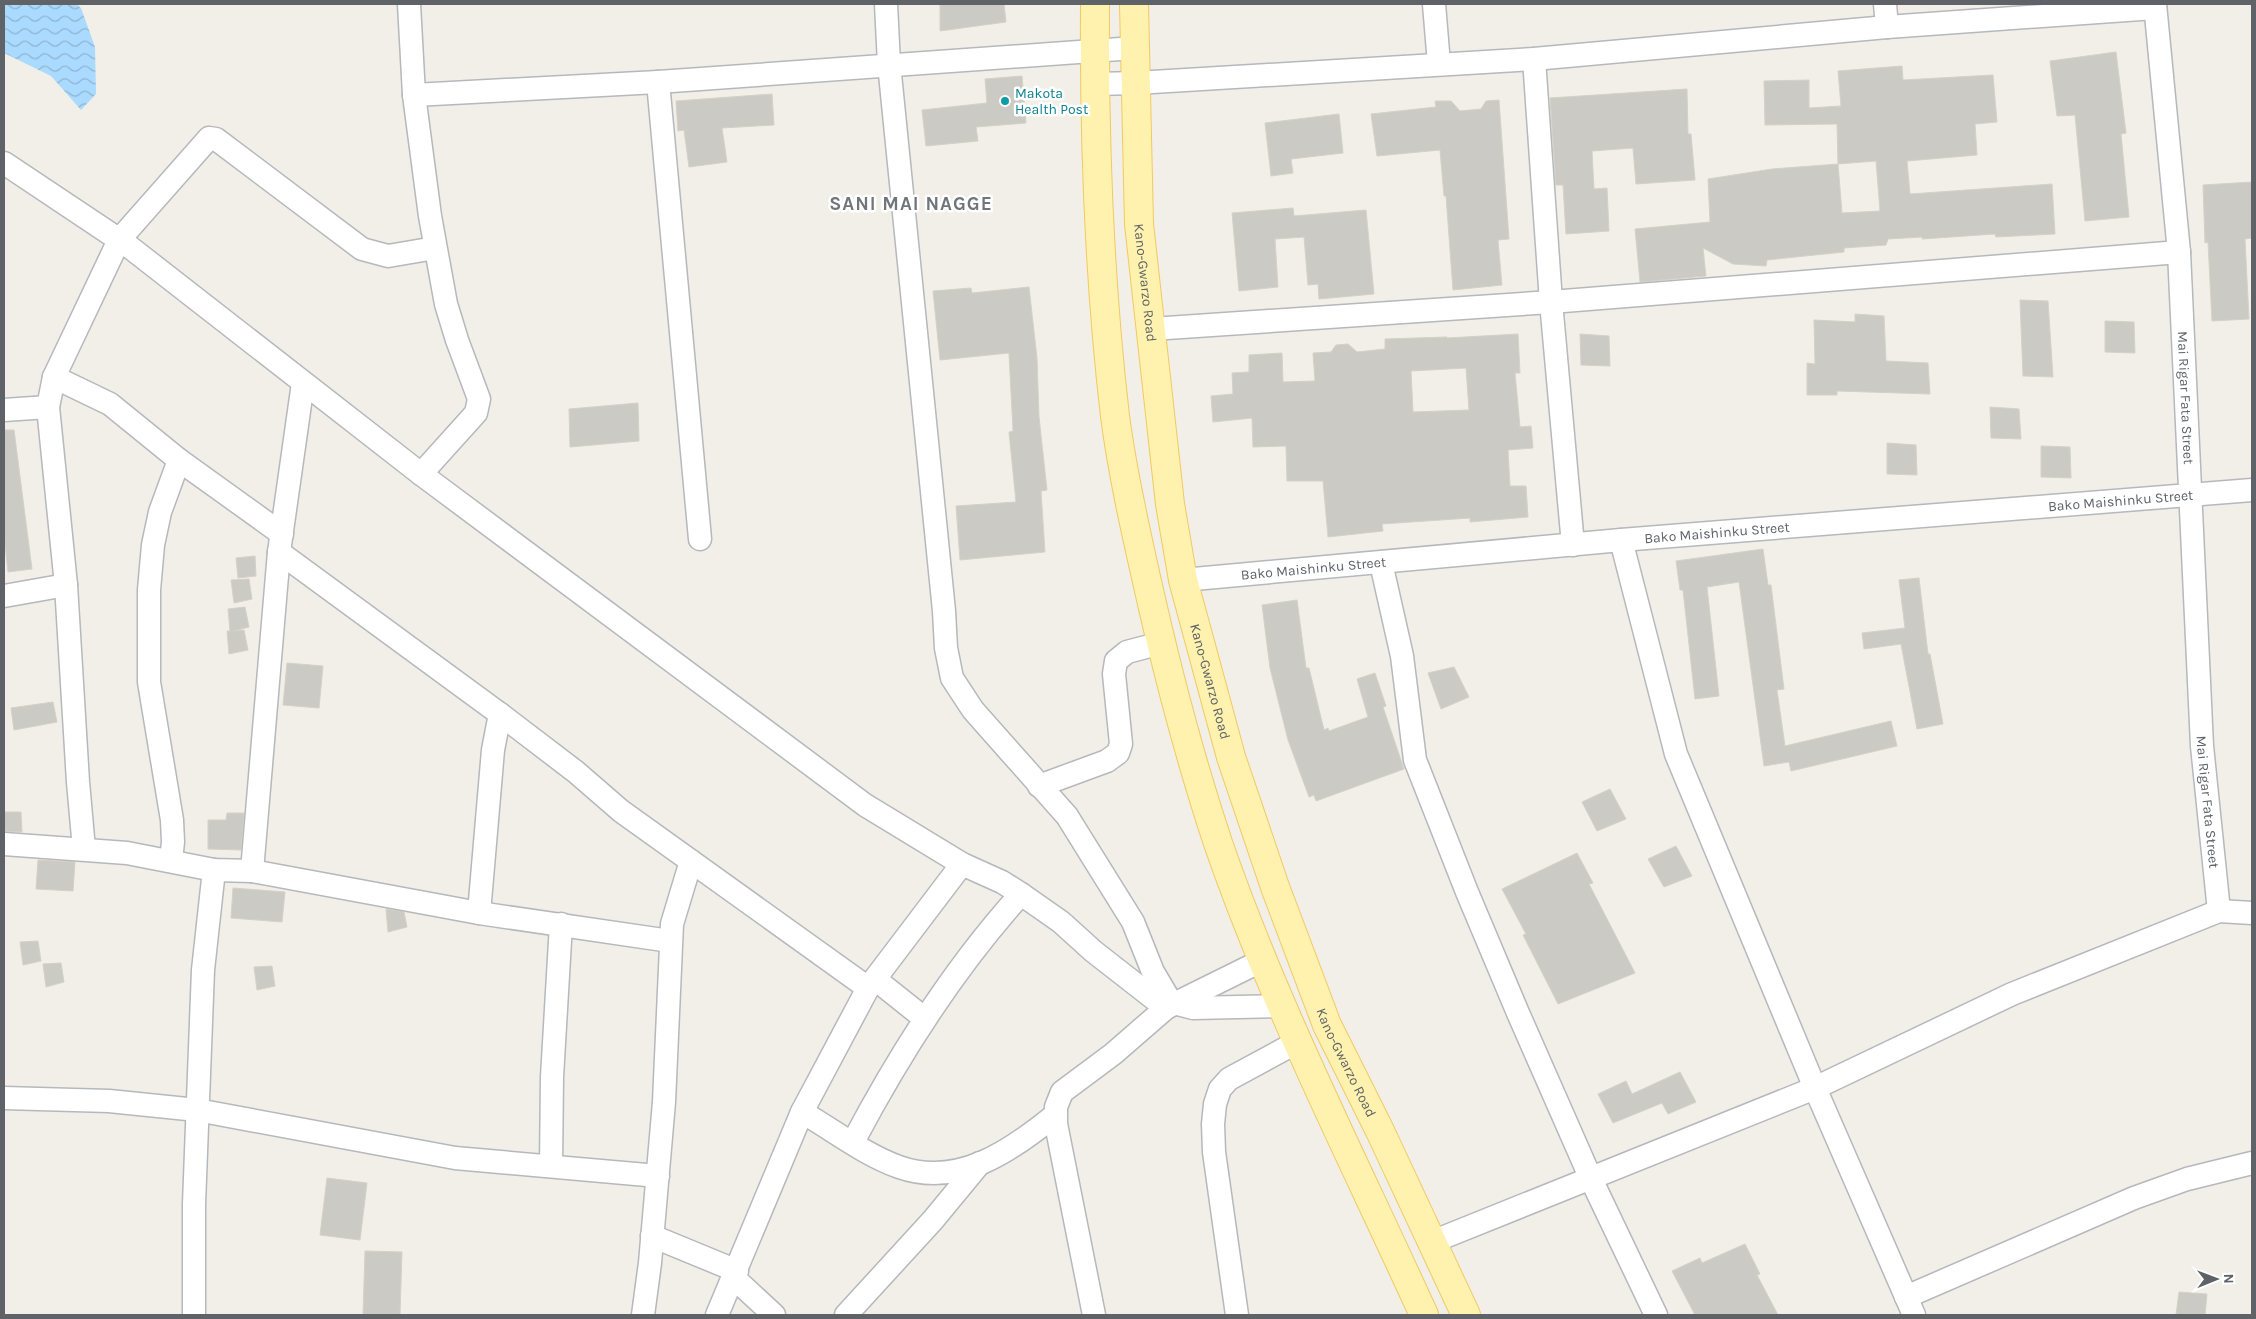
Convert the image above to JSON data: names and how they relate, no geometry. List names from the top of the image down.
{
  "streets": {
    "main road": ["Kano-Gwarzo Road"],
    "street": ["Mai Rigar Fata Street", "Bako Maishinku Street"]
  },
  "crossings": [
    ["Kano-Gwarzo Road", "Bako Maishinku Street"],
    ["Mai Rigar Fata Street", "Bako Maishinku Street"]
  ],
  "districts": ["SANI MAI NAGGE"],
  "places": ["Makota Health Post"],
  "north": "right"
}
